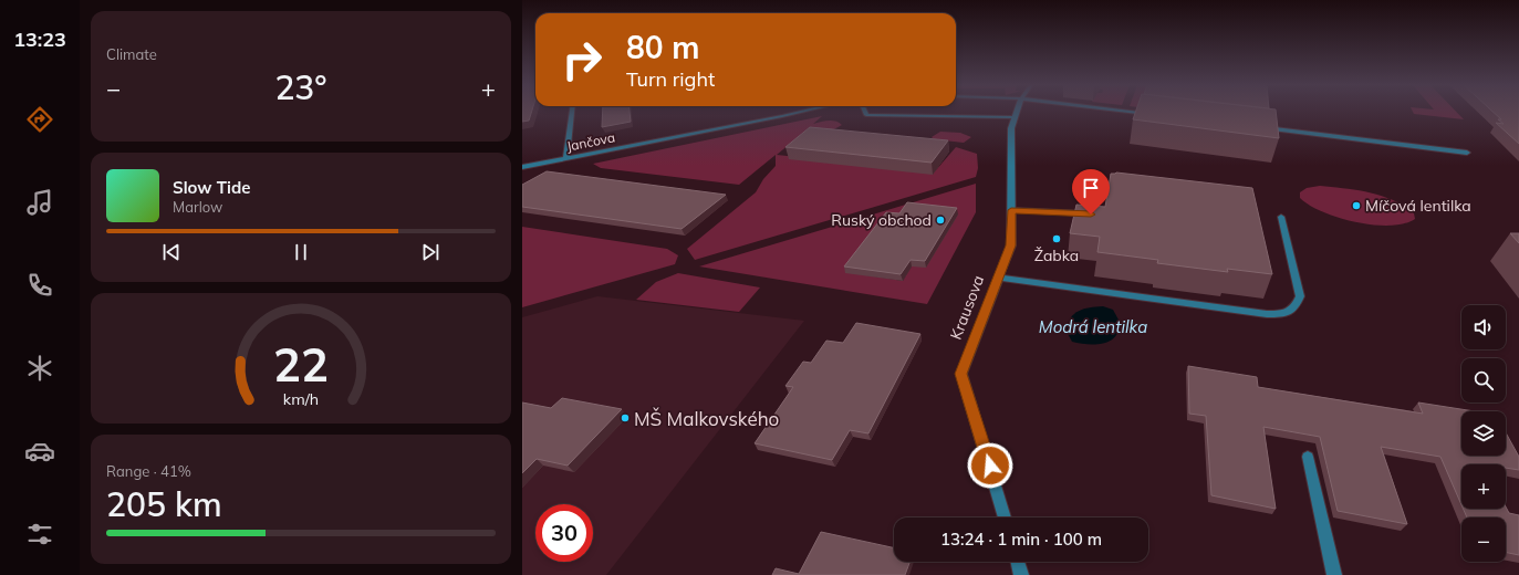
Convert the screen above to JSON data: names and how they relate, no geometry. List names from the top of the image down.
{
  "streets": {
    "street": ["Jančova", "Krausova"]
  },
  "water": ["Modrá lentilka"],
  "places": [
    "Míčová lentilka",
    "Ruský obchod",
    "Žabka",
    "MŠ Malkovského"
  ],
  "page": {
    "tabs": "13:23",
    "tile": [
      "Climate",
      ["Range · 41%", "205 km"]
    ],
    "turn": ["80 m", "Turn right"],
    "heat": ["−", "23°", "+"],
    "song": ["Slow Tide", "Marlow"],
    "map_buttons": ["+", "−"],
    "limit": "30",
    "trip": "13:24 · 1 min · 100 m",
    "gauge": ["22", "km/h"]
  }
}
